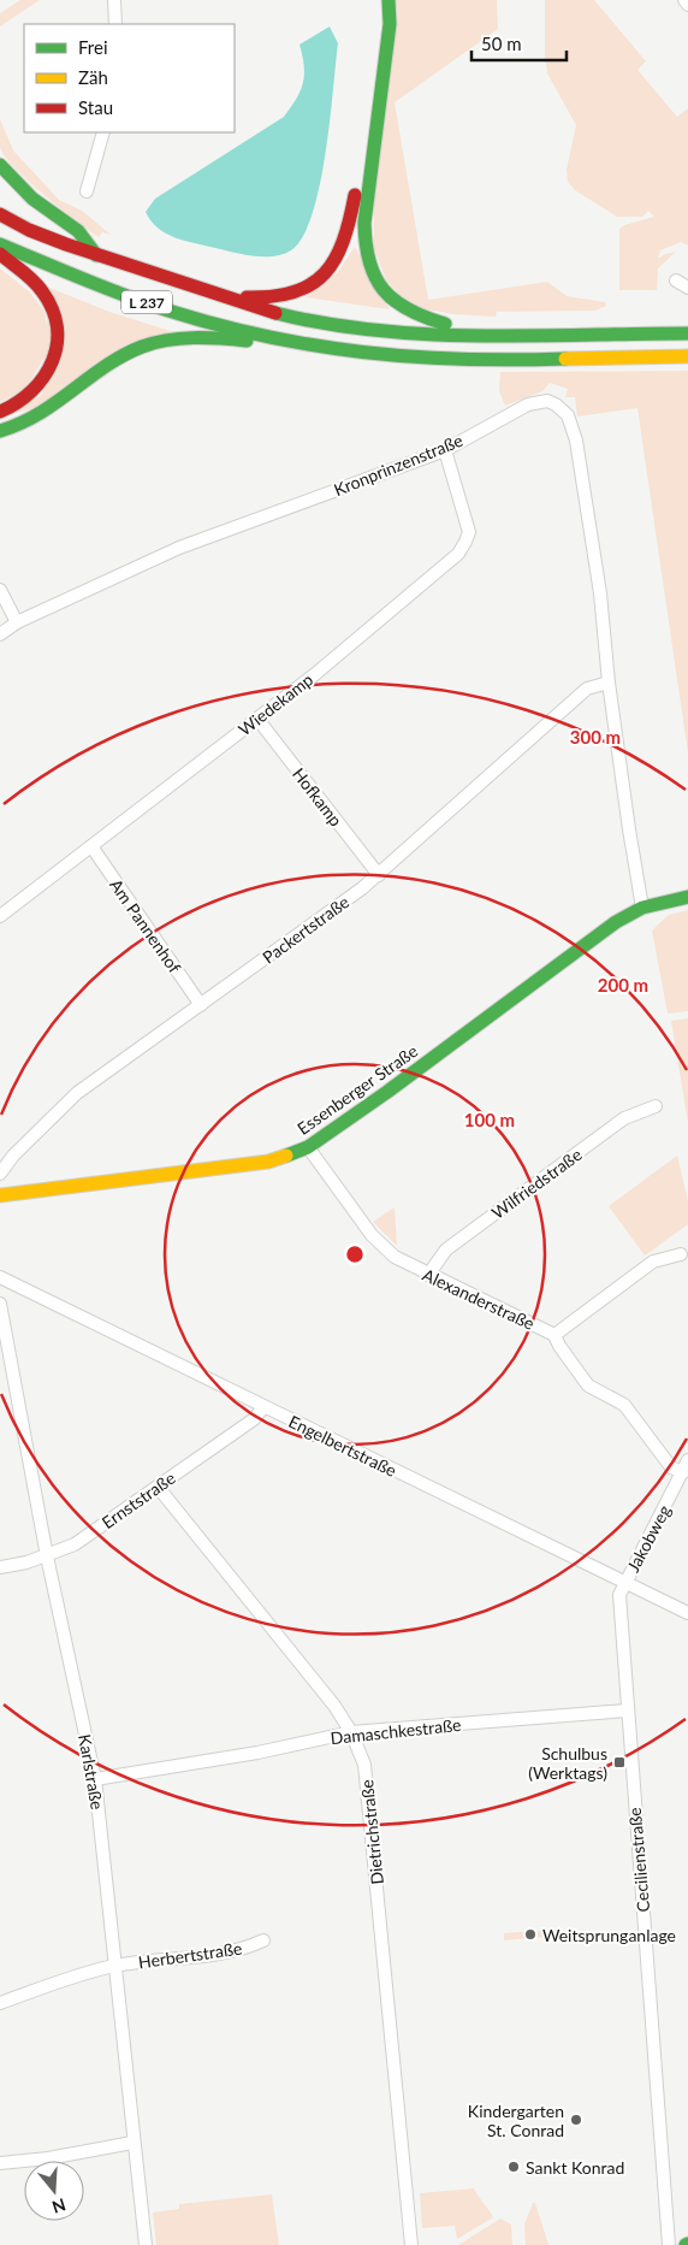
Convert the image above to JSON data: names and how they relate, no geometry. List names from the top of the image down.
{
  "streets": {
    "main road": ["L 237", "Essenberger Straße"],
    "street": [
      "Kronprinzenstraße",
      "Wiedekamp",
      "Hofkamp",
      "Am Pannenhof",
      "Packertstraße",
      "Wilfriedstraße",
      "Alexanderstraße",
      "Engelbertstraße",
      "Ernststraße",
      "Jakobweg",
      "Damaschkestraße",
      "Karlstraße",
      "Dietrichstraße",
      "Cecilienstraße",
      "Herbertstraße"
    ]
  },
  "crossings": [
    ["Kronprinzenstraße", "Wiedekamp"],
    ["Kronprinzenstraße", "Packertstraße"],
    ["Kronprinzenstraße", "Essenberger Straße"],
    ["Wiedekamp", "Hofkamp"],
    ["Wiedekamp", "Am Pannenhof"],
    ["Hofkamp", "Packertstraße"],
    ["Am Pannenhof", "Packertstraße"],
    ["Essenberger Straße", "Alexanderstraße"],
    ["Wilfriedstraße", "Alexanderstraße"],
    ["Engelbertstraße", "Ernststraße"],
    ["Engelbertstraße", "Jakobweg"],
    ["Engelbertstraße", "Cecilienstraße"],
    ["Ernststraße", "Karlstraße"],
    ["Ernststraße", "Dietrichstraße"],
    ["Jakobweg", "Cecilienstraße"],
    ["Damaschkestraße", "Karlstraße"],
    ["Damaschkestraße", "Dietrichstraße"],
    ["Damaschkestraße", "Cecilienstraße"],
    ["Karlstraße", "Herbertstraße"]
  ],
  "places": {
    "transit": ["Schulbus (Werktags)"],
    "other": ["Weitsprunganlage", "Kindergarten St. Conrad", "Sankt Konrad"]
  },
  "legend": ["Frei", "Zäh", "Stau"],
  "scale_bar": "50 m",
  "north": "bottom",
  "rings": ["300 m", "200 m", "100 m"]
}
